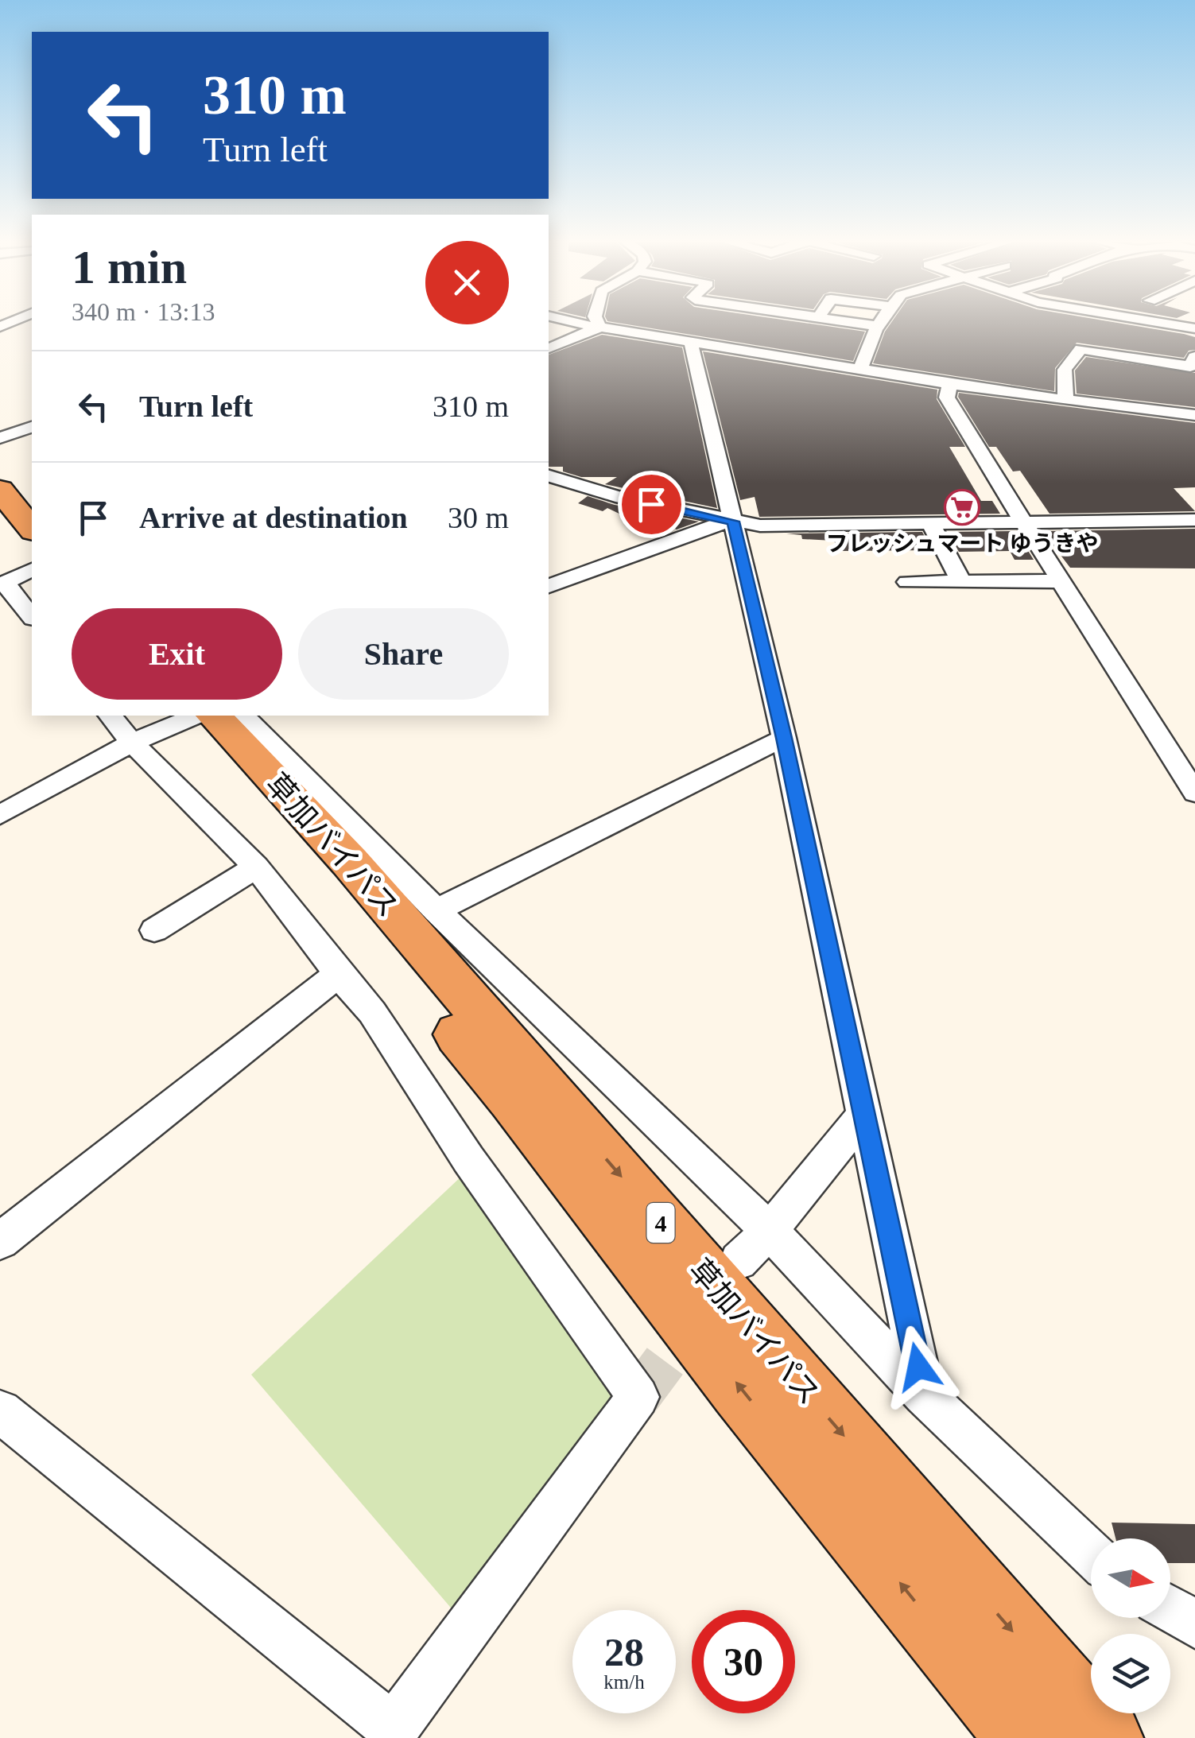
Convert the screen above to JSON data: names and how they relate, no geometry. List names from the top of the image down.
{
  "streets": {
    "highway": ["草加バイパス", "4"]
  },
  "places": {
    "supermarket": ["フレッシュマート ゆうきや"]
  },
  "north": "right",
  "page": {
    "turn": ["310 m", "Turn left"],
    "heading": ["1 min", "340 m · 13:13"],
    "list": [
      {
        "name": "Turn left",
        "value": "310 m"
      },
      {
        "name": "Arrive at destination",
        "value": "30 m"
      }
    ],
    "buttons": ["Exit", "Share"],
    "speed": "28 km/h",
    "limit": "30"
  }
}
